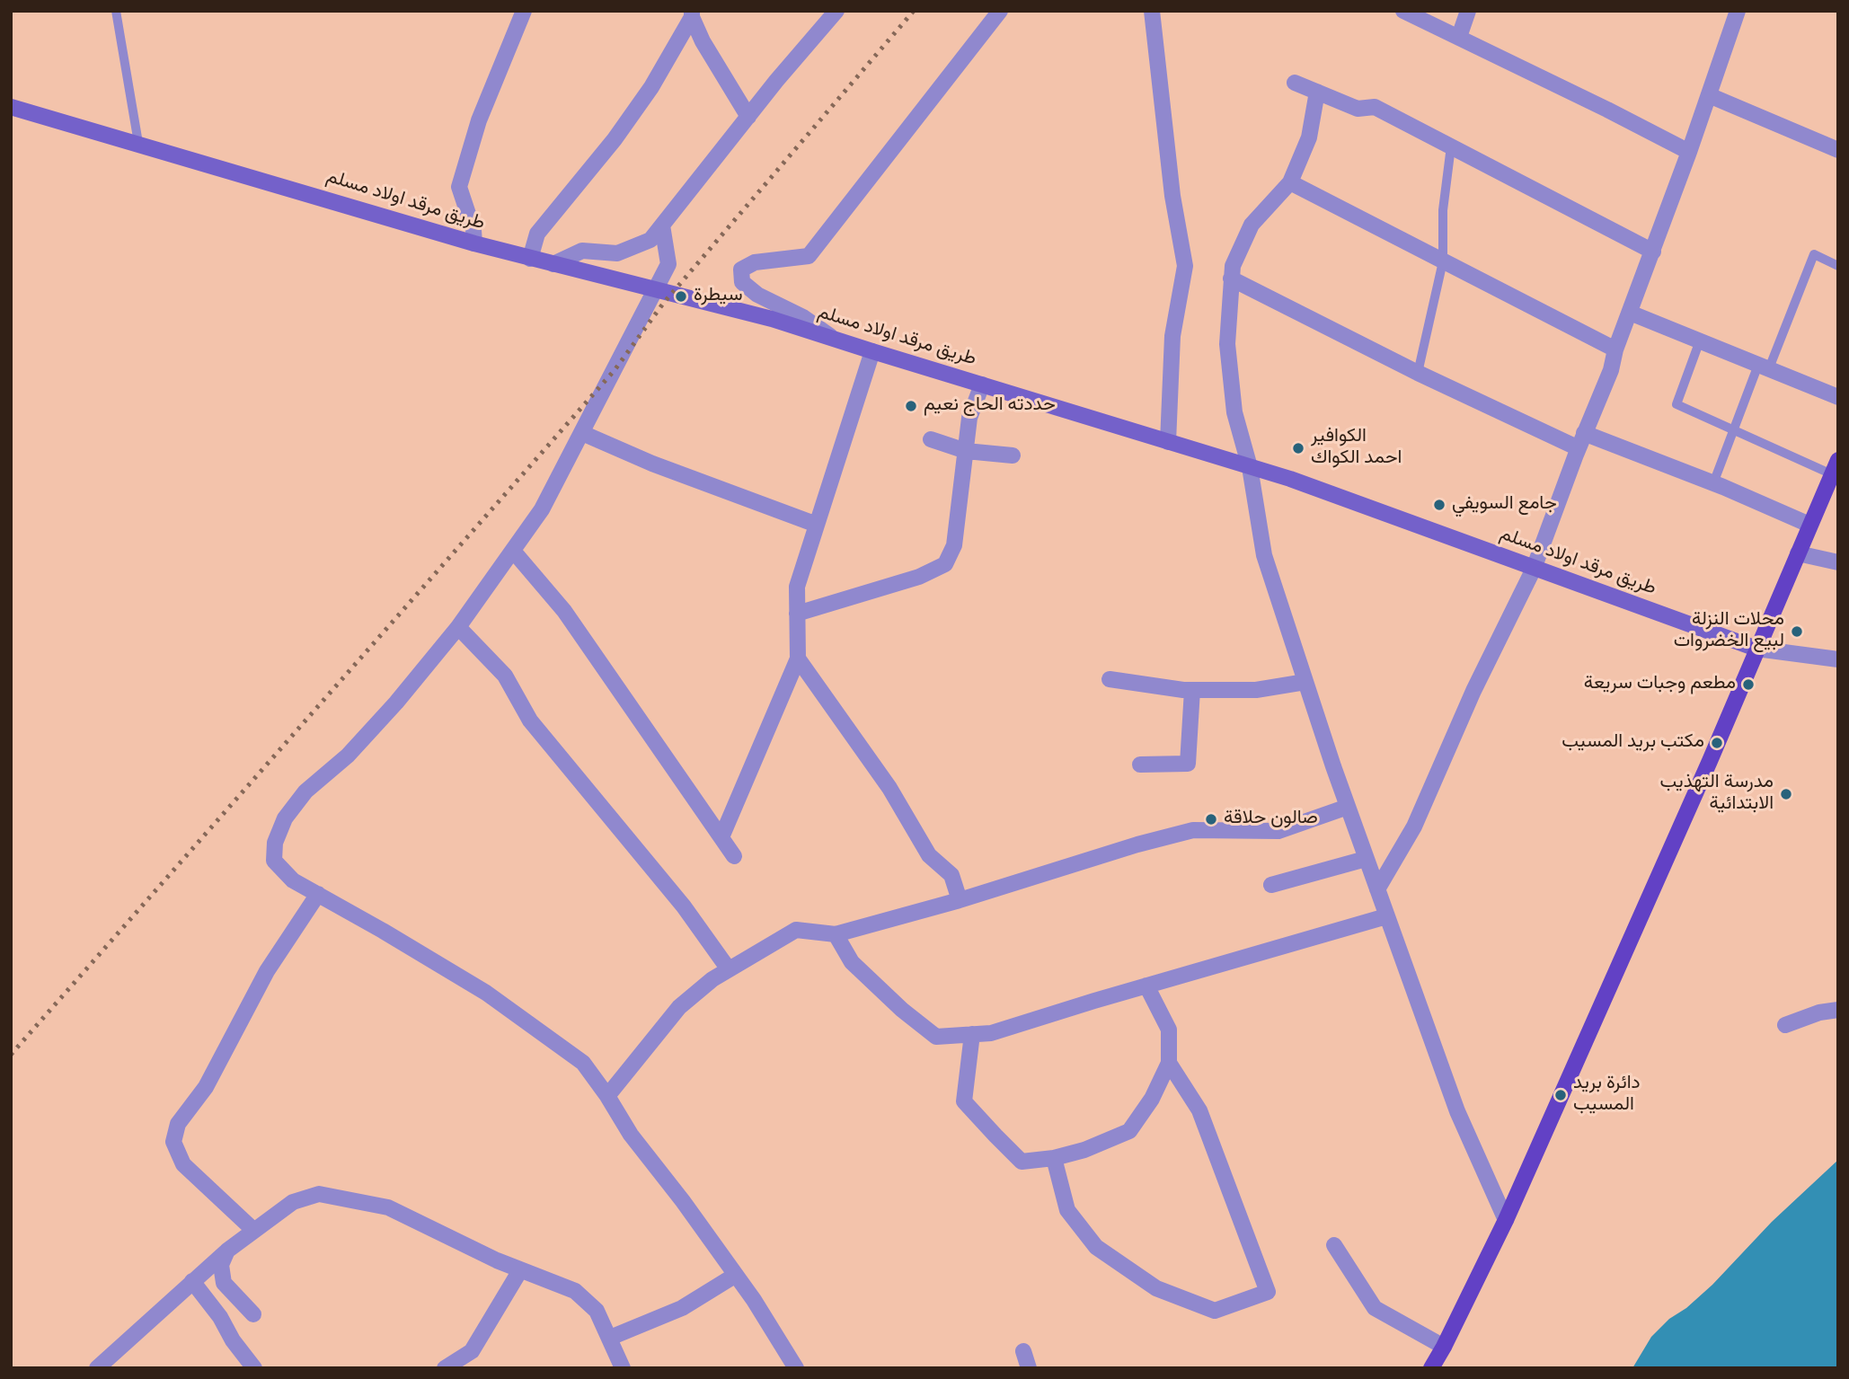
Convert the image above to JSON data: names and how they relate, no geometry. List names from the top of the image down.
{
  "streets": {
    "street": ["طريق مرقد اولاد مسلم"]
  },
  "places": [
    "سيطرة",
    "حددته الحاج نعيم",
    "الكوافير احمد الكواك",
    "جامع السويفي",
    "محلات النزلة لبيع الخضروات",
    "مطعم وجبات سريعة",
    "مكتب بريد المسيب",
    "مدرسة التهذيب الابتدائية",
    "صالون حلاقة",
    "دائرة بريد المسيب"
  ]
}
